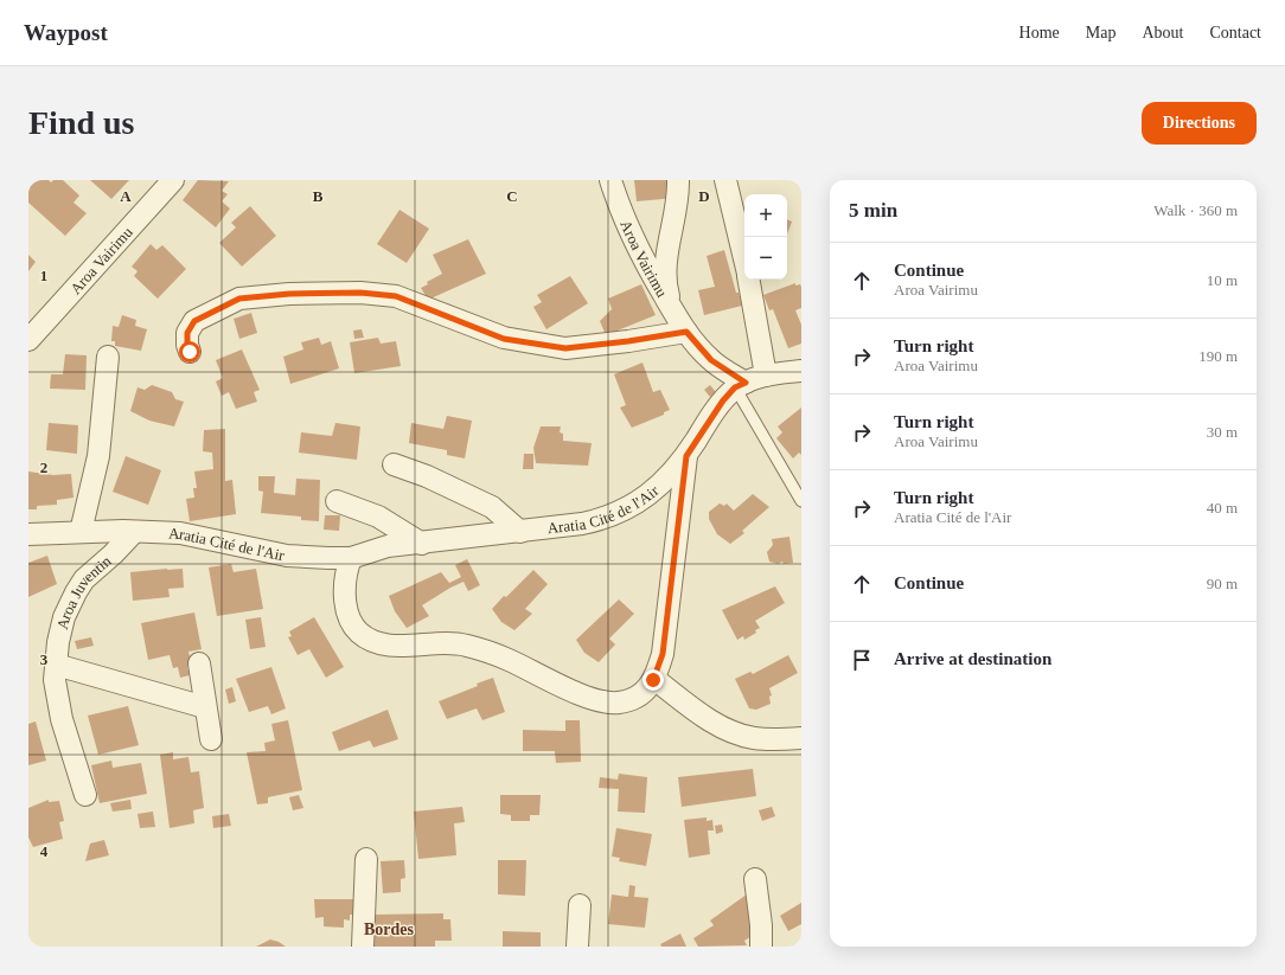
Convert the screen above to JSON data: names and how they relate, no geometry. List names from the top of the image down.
{
  "streets": {
    "street": ["Aroa Vairimu", "Aratia Cité de l'Air", "Aroa Juventin"]
  },
  "crossings": [
    ["Aroa Vairimu", "Aratia Cité de l'Air"],
    ["Aratia Cité de l'Air", "Aroa Juventin"]
  ],
  "districts": ["Bordes"],
  "page": {
    "header": "Waypost",
    "nav": [
      "Home",
      "Map",
      "About",
      "Contact"
    ],
    "buttons": "Directions",
    "title": "Find us",
    "heading": ["5 min", "Walk · 360 m"],
    "map_buttons": ["+", "−"],
    "list": [
      ["Continue", "Aroa Vairimu", "10 m"],
      ["Turn right", "Aroa Vairimu", "190 m"],
      ["Turn right", "Aroa Vairimu", "30 m"],
      ["Turn right", "Aratia Cité de l'Air", "40 m"],
      ["Continue", "90 m"],
      "Arrive at destination"
    ]
  },
  "grid": {
    "columns": [
      "A",
      "B",
      "C",
      "D"
    ],
    "rows": [
      "1",
      "2",
      "3",
      "4"
    ]
  }
}
